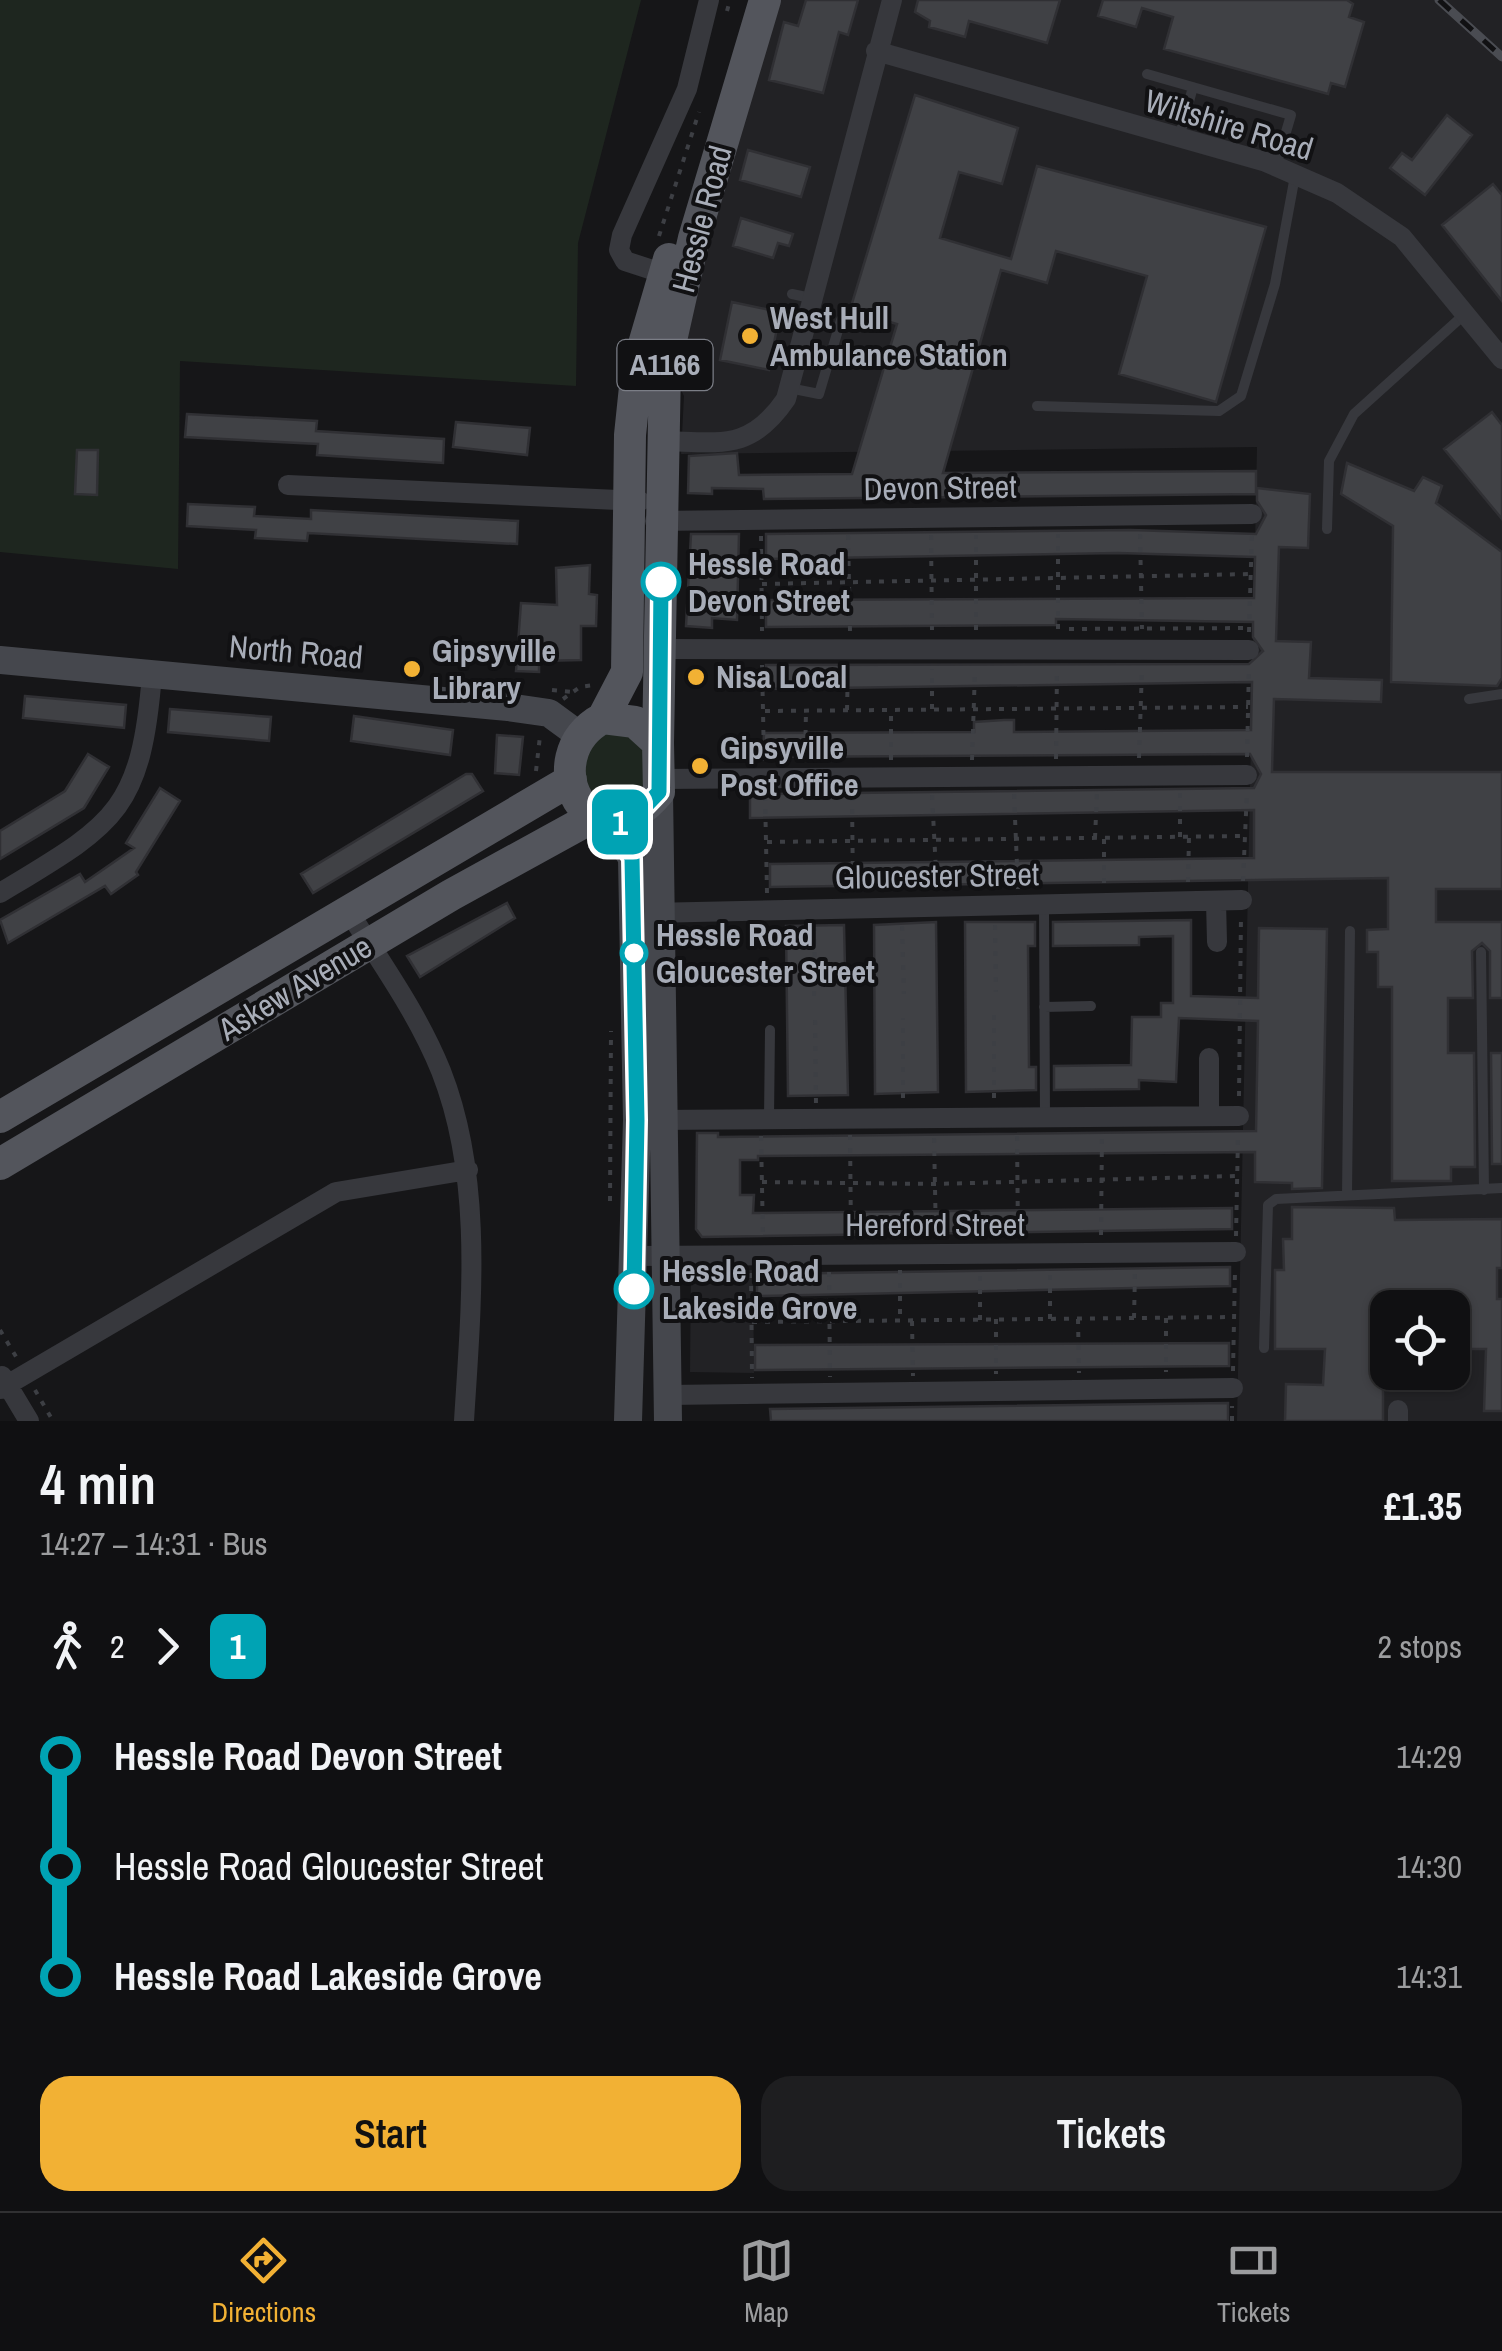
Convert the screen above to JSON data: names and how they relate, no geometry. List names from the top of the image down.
{
  "streets": {
    "main road": ["Hessle Road", "A1166", "Askew Avenue"],
    "street": [
      "Wiltshire Road",
      "Devon Street",
      "North Road",
      "Gloucester Street",
      "Hereford Street"
    ]
  },
  "crossings": [
    ["Hessle Road", "Devon Street"],
    ["Hessle Road", "North Road"],
    ["Hessle Road", "Askew Avenue"],
    ["North Road", "Askew Avenue"]
  ],
  "places": [
    "West Hull Ambulance Station",
    "Hessle Road Devon Street",
    "Gipsyville Library",
    "Nisa Local",
    "Gipsyville Post Office",
    "Hessle Road Gloucester Street",
    "Hessle Road Lakeside Grove"
  ],
  "lines": ["bus line 1"],
  "page": {
    "on_map": "1",
    "heading": ["4 min", "14:27 – 14:31 · Bus", "£1.35"],
    "legs": ["2", "1", "2 stops"],
    "list": [
      {
        "name": "Hessle Road Devon Street",
        "value": "14:29"
      },
      {
        "name": "Hessle Road Gloucester Street",
        "value": "14:30"
      },
      {
        "name": "Hessle Road Lakeside Grove",
        "value": "14:31"
      }
    ],
    "buttons": ["Start", "Tickets"],
    "tabs": ["Directions", "Map", "Tickets"]
  }
}
